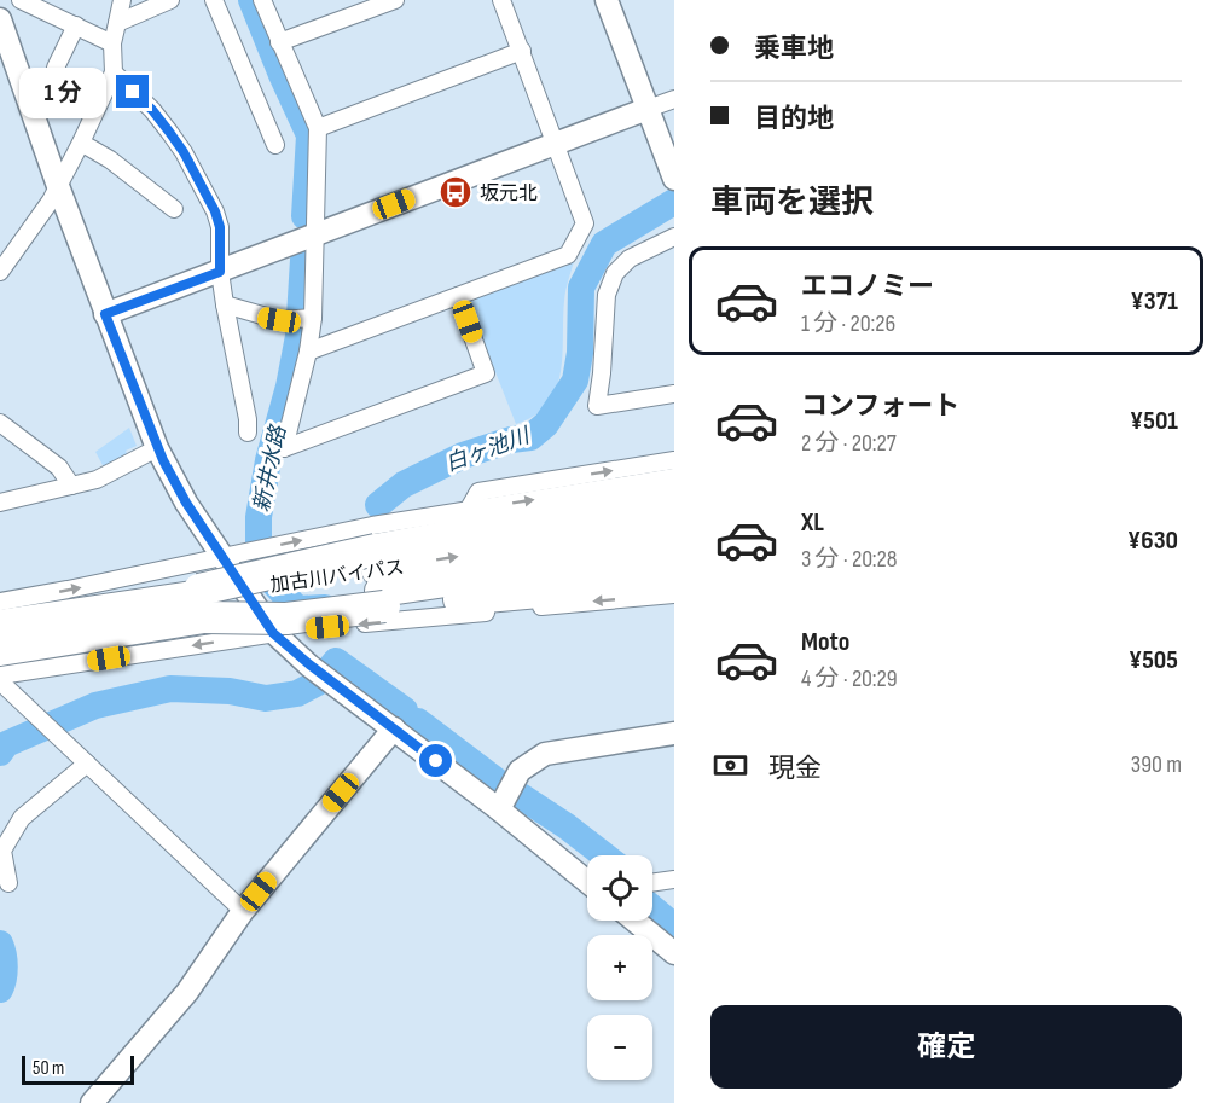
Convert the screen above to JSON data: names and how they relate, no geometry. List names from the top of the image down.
{
  "streets": {
    "highway": ["加古川バイパス"]
  },
  "water": ["白ヶ池川", "新井水路"],
  "places": {
    "bus stop": ["坂元北"]
  },
  "scale_bar": "50 m",
  "page": {
    "banner": ["乗車地", "目的地"],
    "bubble": "1 分",
    "heading": "車両を選択",
    "list": [
      {
        "name": "エコノミー",
        "note": "1 分 · 20:26",
        "value": "¥371"
      },
      {
        "name": "コンフォート",
        "note": "2 分 · 20:27",
        "value": "¥501"
      },
      {
        "name": "XL",
        "note": "3 分 · 20:28",
        "value": "¥630"
      },
      {
        "name": "Moto",
        "note": "4 分 · 20:29",
        "value": "¥505"
      }
    ],
    "pay": ["現金", "390 m"],
    "map_buttons": ["+", "−"],
    "buttons": "確定",
    "scale": "50 m"
  }
}
